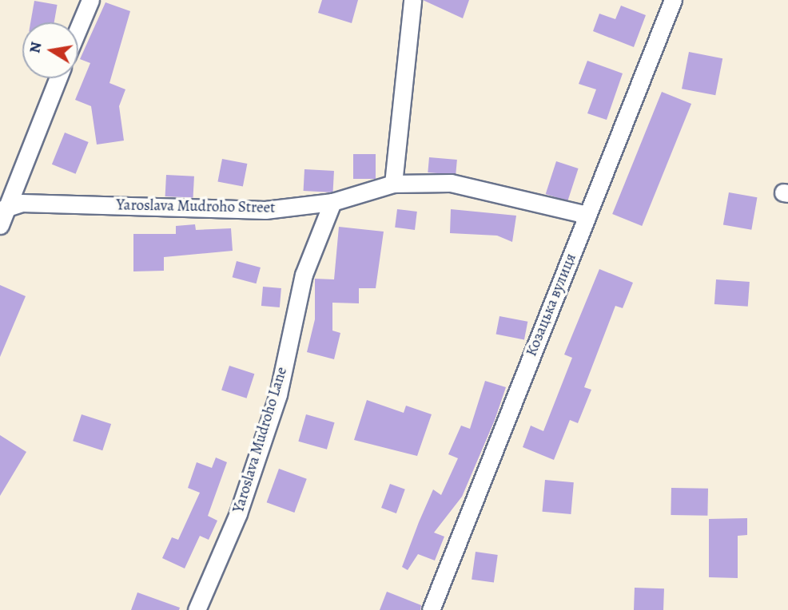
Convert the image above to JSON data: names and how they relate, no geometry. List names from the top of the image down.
{
  "streets": {
    "street": ["Yaroslava Mudroho Street", "Козацька вулиця", "Yaroslava Mudroho Lane"]
  },
  "crossings": [
    ["Yaroslava Mudroho Street", "Козацька вулиця"],
    ["Yaroslava Mudroho Street", "Yaroslava Mudroho Lane"]
  ],
  "north": "left"
}
